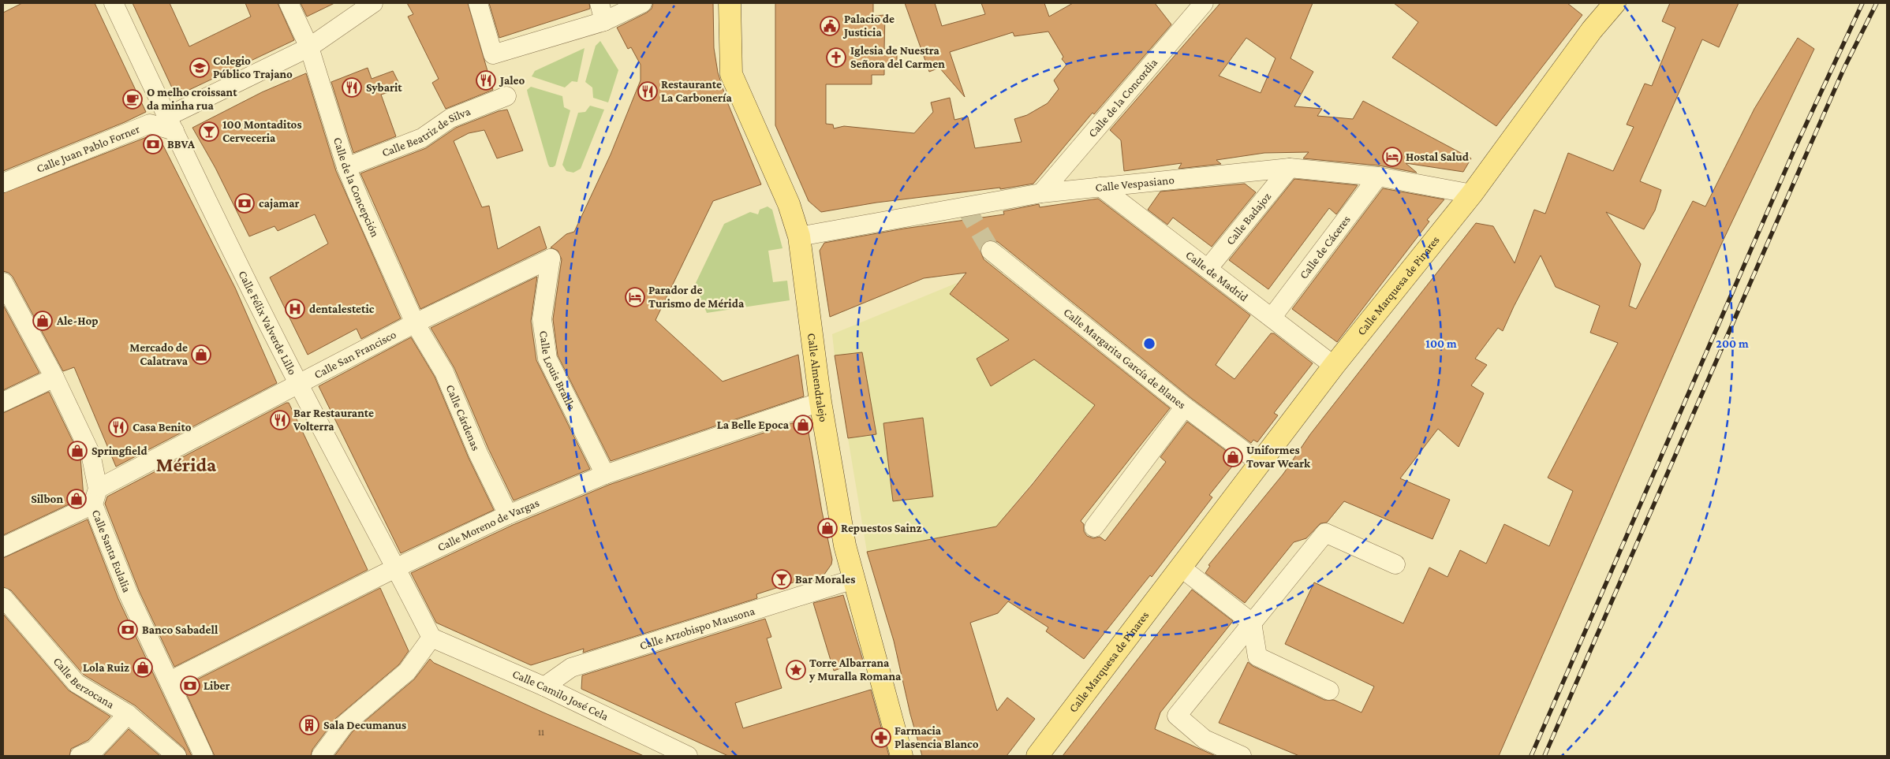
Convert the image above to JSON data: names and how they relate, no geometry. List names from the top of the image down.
{
  "streets": {
    "main road": ["Calle Marquesa de Pinares", "Calle Almendralejo"],
    "street": [
      "Calle de la Concordia",
      "Calle Beatriz de Silva",
      "Calle Juan Pablo Forner",
      "Calle Vespasiano",
      "Calle de la Concepción",
      "Calle Badajoz",
      "Calle de Cáceres",
      "Calle de Madrid",
      "Calle Félix Valverde Lillo",
      "Calle San Francisco",
      "Calle Margarita García de Blanes",
      "Calle Louis Braille",
      "Calle Cárdenas",
      "Calle Moreno de Vargas",
      "Calle Santa Eulalia",
      "Calle Arzobispo Mausona",
      "Calle Berzocana",
      "Calle Camilo José Cela"
    ]
  },
  "crossings": [
    ["Calle de la Concordia", "Calle Vespasiano"],
    ["Calle Beatriz de Silva", "Calle de la Concepción"],
    ["Calle Juan Pablo Forner", "Calle Félix Valverde Lillo"],
    ["Calle Vespasiano", "Calle Badajoz"],
    ["Calle Vespasiano", "Calle de Cáceres"],
    ["Calle Vespasiano", "Calle de Madrid"],
    ["Calle Vespasiano", "Calle Marquesa de Pinares"],
    ["Calle Vespasiano", "Calle Almendralejo"],
    ["Calle de la Concepción", "Calle San Francisco"],
    ["Calle de la Concepción", "Calle Cárdenas"],
    ["Calle Badajoz", "Calle de Madrid"],
    ["Calle de Cáceres", "Calle de Madrid"],
    ["Calle de Madrid", "Calle Marquesa de Pinares"],
    ["Calle Marquesa de Pinares", "Calle Margarita García de Blanes"],
    ["Calle Félix Valverde Lillo", "Calle San Francisco"],
    ["Calle Félix Valverde Lillo", "Calle Moreno de Vargas"],
    ["Calle Félix Valverde Lillo", "Calle Camilo José Cela"],
    ["Calle San Francisco", "Calle Louis Braille"],
    ["Calle San Francisco", "Calle Cárdenas"],
    ["Calle San Francisco", "Calle Santa Eulalia"],
    ["Calle Louis Braille", "Calle Moreno de Vargas"],
    ["Calle Almendralejo", "Calle Moreno de Vargas"],
    ["Calle Almendralejo", "Calle Arzobispo Mausona"],
    ["Calle Cárdenas", "Calle Moreno de Vargas"],
    ["Calle Moreno de Vargas", "Calle Santa Eulalia"],
    ["Calle Arzobispo Mausona", "Calle Camilo José Cela"]
  ],
  "districts": ["Mérida"],
  "places": {
    "public building": ["Palacio de Justicia"],
    "church": ["Iglesia de Nuestra Señora del Carmen"],
    "school or university": ["Colegio Público Trajano"],
    "restaurant": [
      "Jaleo",
      "Sybarit",
      "Restaurante La Carbonería",
      "Bar Restaurante Volterra",
      "Casa Benito"
    ],
    "cafe": ["O melho croissant da minha rua"],
    "bar": ["100 Montaditos Cerveceria", "Bar Morales"],
    "bank": [
      "BBVA",
      "cajamar",
      "Banco Sabadell",
      "Liber"
    ],
    "hotel": ["Hostal Salud", "Parador de Turismo de Mérida"],
    "hospital": ["dentalestetic"],
    "shop": [
      "Ale-Hop",
      "Mercado de Calatrava",
      "La Belle Epoca",
      "Springfield",
      "Uniformes Tovar Weark",
      "Silbon",
      "Repuestos Sainz",
      "Lola Ruiz"
    ],
    "place": ["Torre Albarrana y Muralla Romana"],
    "building": ["Sala Decumanus"],
    "pharmacy": ["Farmacia Plasencia Blanco"]
  },
  "house_numbers": ["11"],
  "rings": ["100 m", "200 m"]
}
